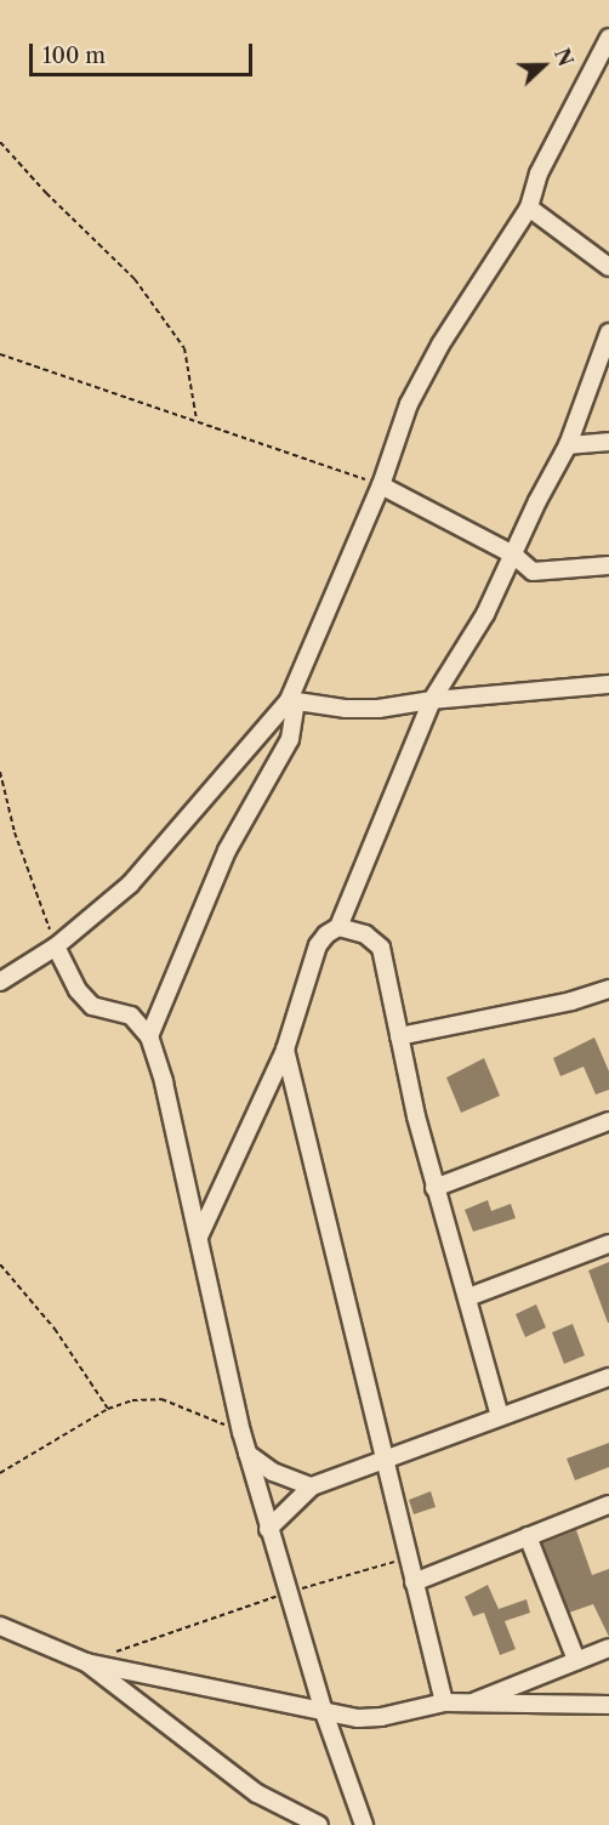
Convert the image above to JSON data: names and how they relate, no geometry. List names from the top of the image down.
{
  "scale_bar": "100 m",
  "north": "right"
}
